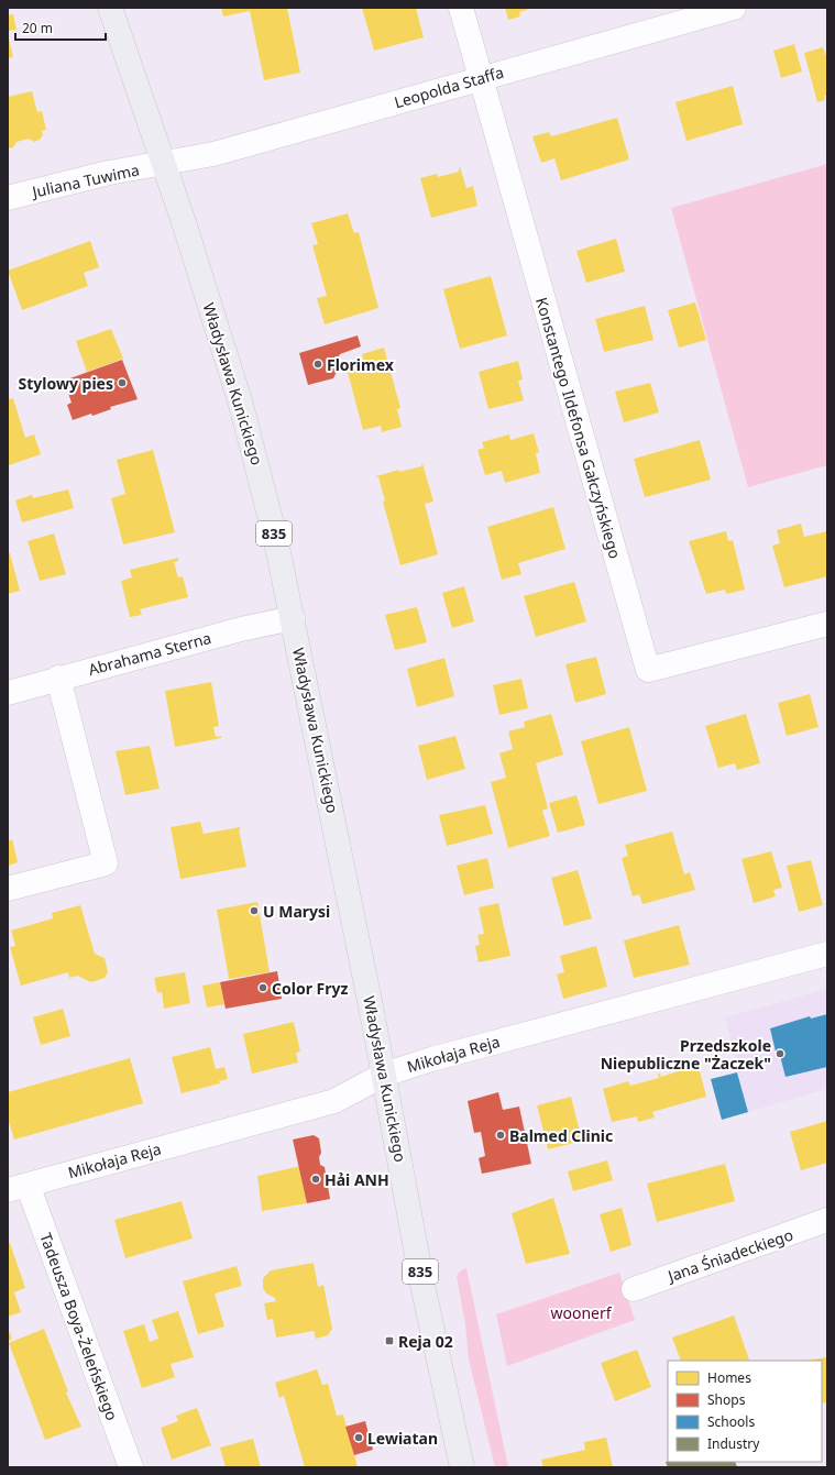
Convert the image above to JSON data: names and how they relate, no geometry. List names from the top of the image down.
{
  "streets": {
    "main road": ["Władysława Kunickiego", "835"],
    "street": [
      "Leopolda Staffa",
      "Juliana Tuwima",
      "Konstantego Ildefonsa Gałczyńskiego",
      "Abrahama Sterna",
      "Mikołaja Reja",
      "Jana Śniadeckiego",
      "Tadeusza Boya-Żeleńskiego"
    ]
  },
  "crossings": [
    ["Leopolda Staffa", "Juliana Tuwima"],
    ["Leopolda Staffa", "Władysława Kunickiego"],
    ["Leopolda Staffa", "Konstantego Ildefonsa Gałczyńskiego"],
    ["Juliana Tuwima", "Władysława Kunickiego"],
    ["Władysława Kunickiego", "Abrahama Sterna"],
    ["Władysława Kunickiego", "Mikołaja Reja"],
    ["Mikołaja Reja", "Tadeusza Boya-Żeleńskiego"]
  ],
  "parks": ["woonerf"],
  "places": {
    "other": [
      "Florimex",
      "Stylowy pies",
      "U Marysi",
      "Color Fryz",
      "Przedszkole Niepubliczne \"Żaczek\"",
      "Balmed Clinic",
      "Hải ANH",
      "Lewiatan"
    ],
    "transit": ["Reja 02"]
  },
  "legend": [
    "Homes",
    "Shops",
    "Schools",
    "Industry"
  ],
  "scale_bar": "20 m"
}
